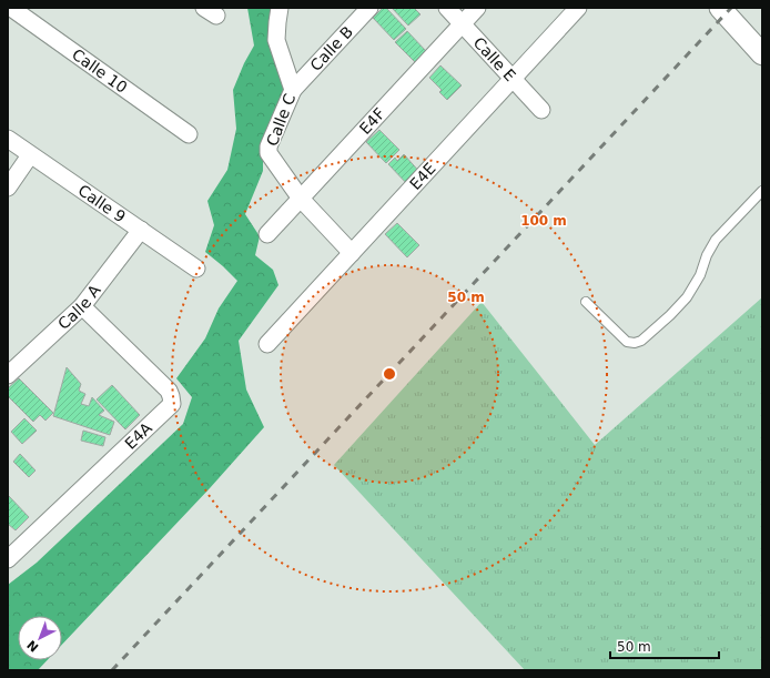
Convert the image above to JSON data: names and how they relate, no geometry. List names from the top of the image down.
{
  "streets": {
    "street": [
      "Calle B",
      "Calle E",
      "Calle 10",
      "Calle C",
      "E4F",
      "E4E",
      "Calle 9",
      "Calle A",
      "E4A"
    ]
  },
  "crossings": [
    ["Calle B", "Calle C"],
    ["Calle E", "E4F"],
    ["Calle E", "E4E"],
    ["Calle C", "E4F"],
    ["Calle 9", "Calle A"],
    ["Calle A", "E4A"]
  ],
  "scale_bar": "50 m",
  "north": "bottom left",
  "rings": ["100 m", "50 m"]
}
